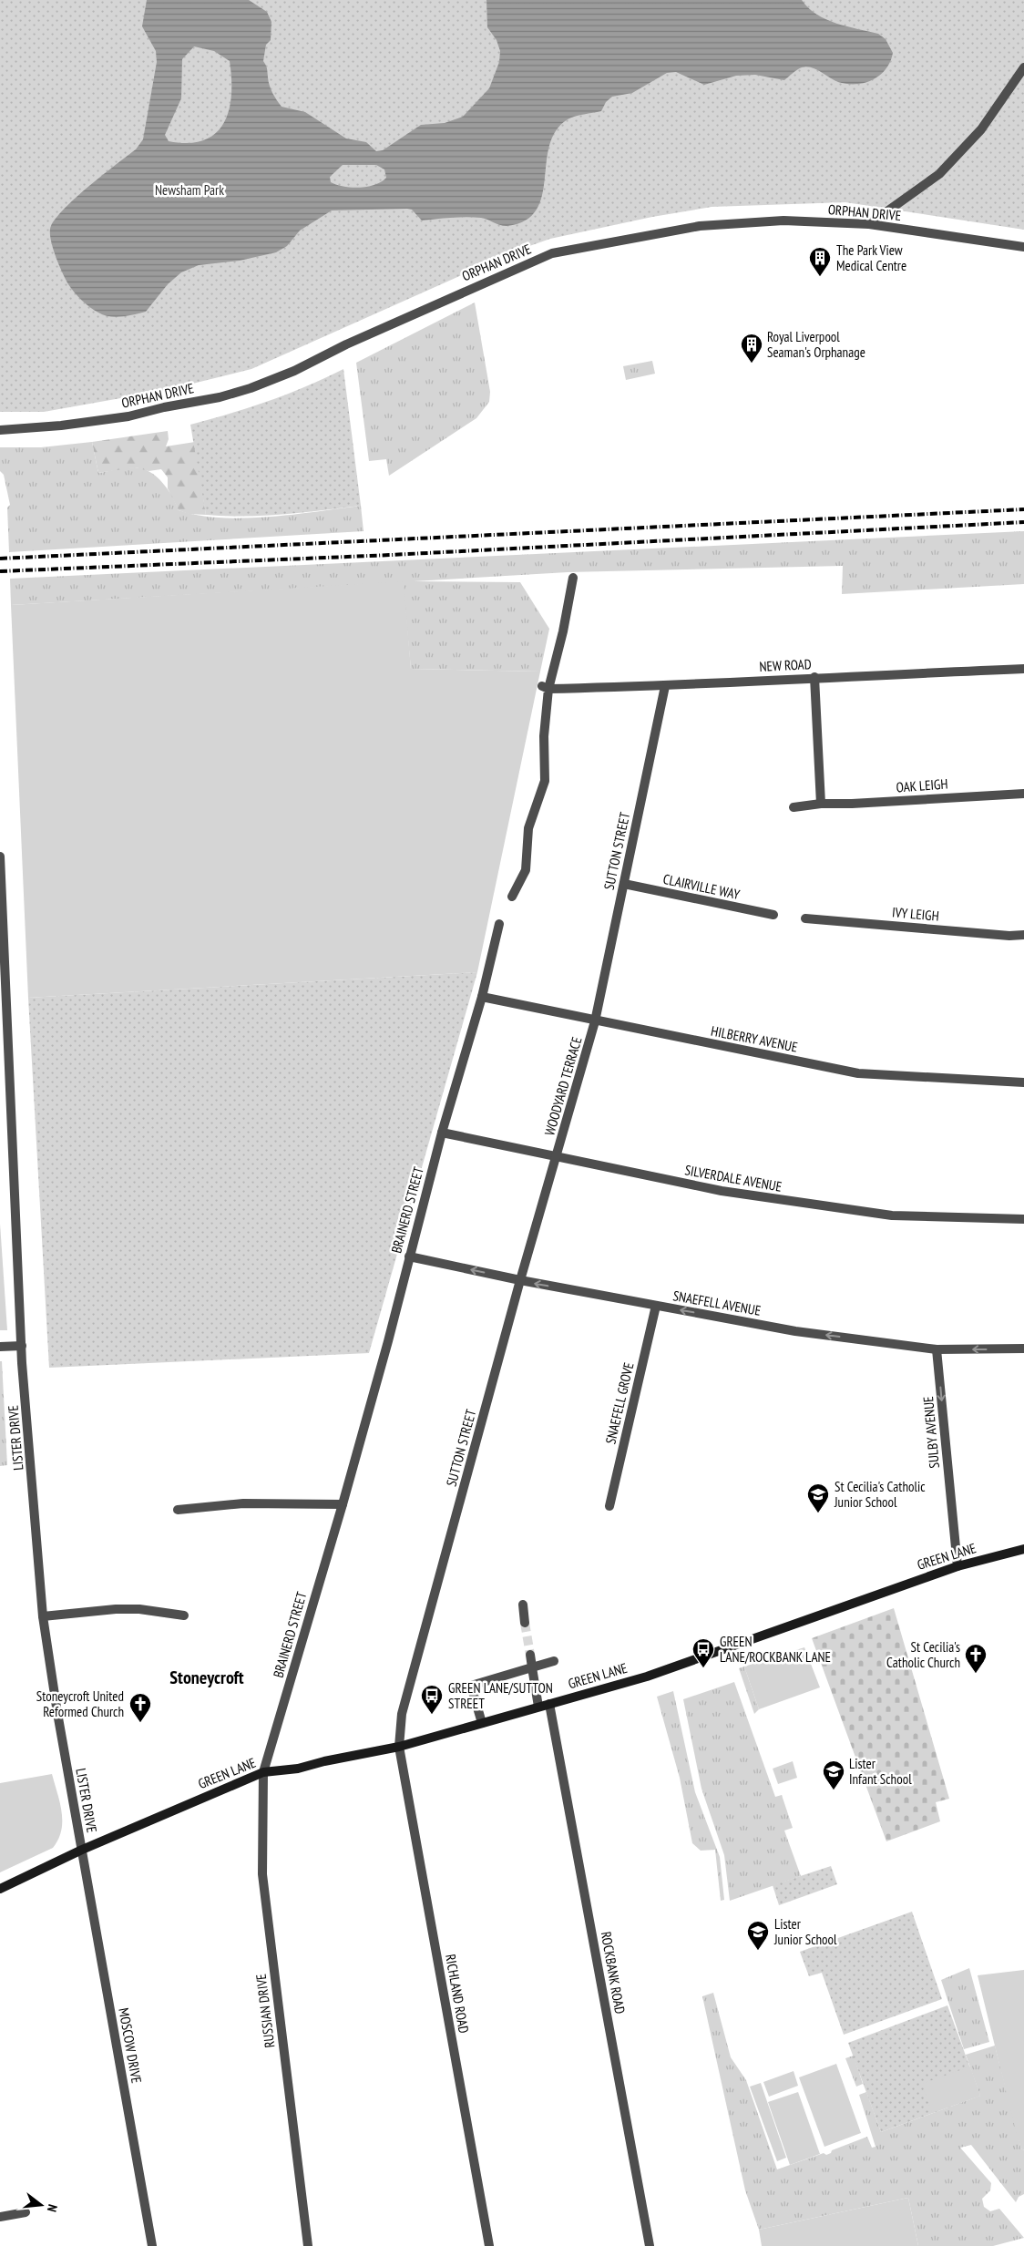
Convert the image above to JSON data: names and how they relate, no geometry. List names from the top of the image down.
{
  "streets": {
    "main road": ["GREEN LANE"],
    "street": [
      "ORPHAN DRIVE",
      "NEW ROAD",
      "OAK LEIGH",
      "SUTTON STREET",
      "CLAIRVILLE WAY",
      "IVY LEIGH",
      "HILBERRY AVENUE",
      "WOODYARD TERRACE",
      "SILVERDALE AVENUE",
      "BRAINERD STREET",
      "SNAEFELL AVENUE",
      "SNAEFELL GROVE",
      "SULBY AVENUE",
      "LISTER DRIVE",
      "ROCKBANK ROAD",
      "RICHLAND ROAD",
      "RUSSIAN DRIVE",
      "MOSCOW DRIVE"
    ]
  },
  "crossings": [
    ["NEW ROAD", "SUTTON STREET"],
    ["SUTTON STREET", "CLAIRVILLE WAY"],
    ["SUTTON STREET", "HILBERRY AVENUE"],
    ["SUTTON STREET", "WOODYARD TERRACE"],
    ["SUTTON STREET", "SILVERDALE AVENUE"],
    ["SUTTON STREET", "SNAEFELL AVENUE"],
    ["SUTTON STREET", "GREEN LANE"],
    ["SUTTON STREET", "RICHLAND ROAD"],
    ["HILBERRY AVENUE", "WOODYARD TERRACE"],
    ["HILBERRY AVENUE", "BRAINERD STREET"],
    ["WOODYARD TERRACE", "SILVERDALE AVENUE"],
    ["SILVERDALE AVENUE", "BRAINERD STREET"],
    ["BRAINERD STREET", "SNAEFELL AVENUE"],
    ["BRAINERD STREET", "GREEN LANE"],
    ["BRAINERD STREET", "RUSSIAN DRIVE"],
    ["SNAEFELL AVENUE", "SNAEFELL GROVE"],
    ["SNAEFELL AVENUE", "SULBY AVENUE"],
    ["SULBY AVENUE", "GREEN LANE"],
    ["LISTER DRIVE", "GREEN LANE"],
    ["LISTER DRIVE", "MOSCOW DRIVE"],
    ["GREEN LANE", "ROCKBANK ROAD"],
    ["GREEN LANE", "RICHLAND ROAD"],
    ["GREEN LANE", "RUSSIAN DRIVE"],
    ["GREEN LANE", "MOSCOW DRIVE"]
  ],
  "one_way": ["SNAEFELL AVENUE", "SULBY AVENUE"],
  "districts": ["Stoneycroft"],
  "parks": ["Newsham Park"],
  "places": {
    "building": ["The Park View Medical Centre", "Royal Liverpool Seaman's Orphanage"],
    "school or university": ["St Cecilia's Catholic Junior School", "Lister Infant School", "Lister Junior School"],
    "bus stop": ["GREEN LANE/ROCKBANK LANE", "GREEN LANE/SUTTON STREET"],
    "church": ["St Cecilia's Catholic Church", "Stoneycroft United Reformed Church"]
  },
  "north": "right"
}
